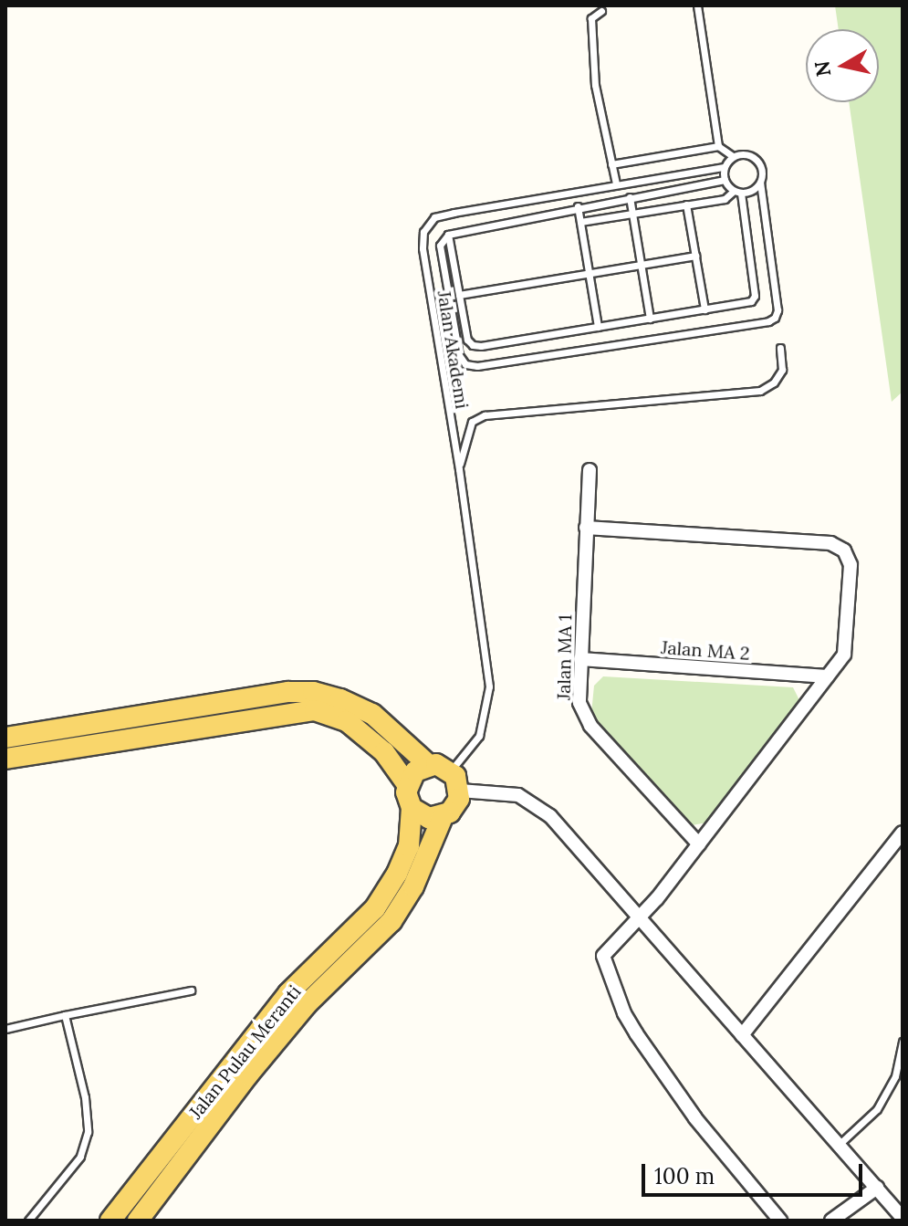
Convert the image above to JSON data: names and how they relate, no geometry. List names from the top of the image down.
{
  "streets": {
    "main road": ["Jalan Pulau Meranti"],
    "street": ["Jalan MA 2", "Jalan MA 1"],
    "lane": ["Jalan Akademi"]
  },
  "crossings": [
    ["Jalan Akademi", "Jalan Pulau Meranti"],
    ["Jalan MA 2", "Jalan MA 1"]
  ],
  "scale_bar": "100 m",
  "north": "left"
}
